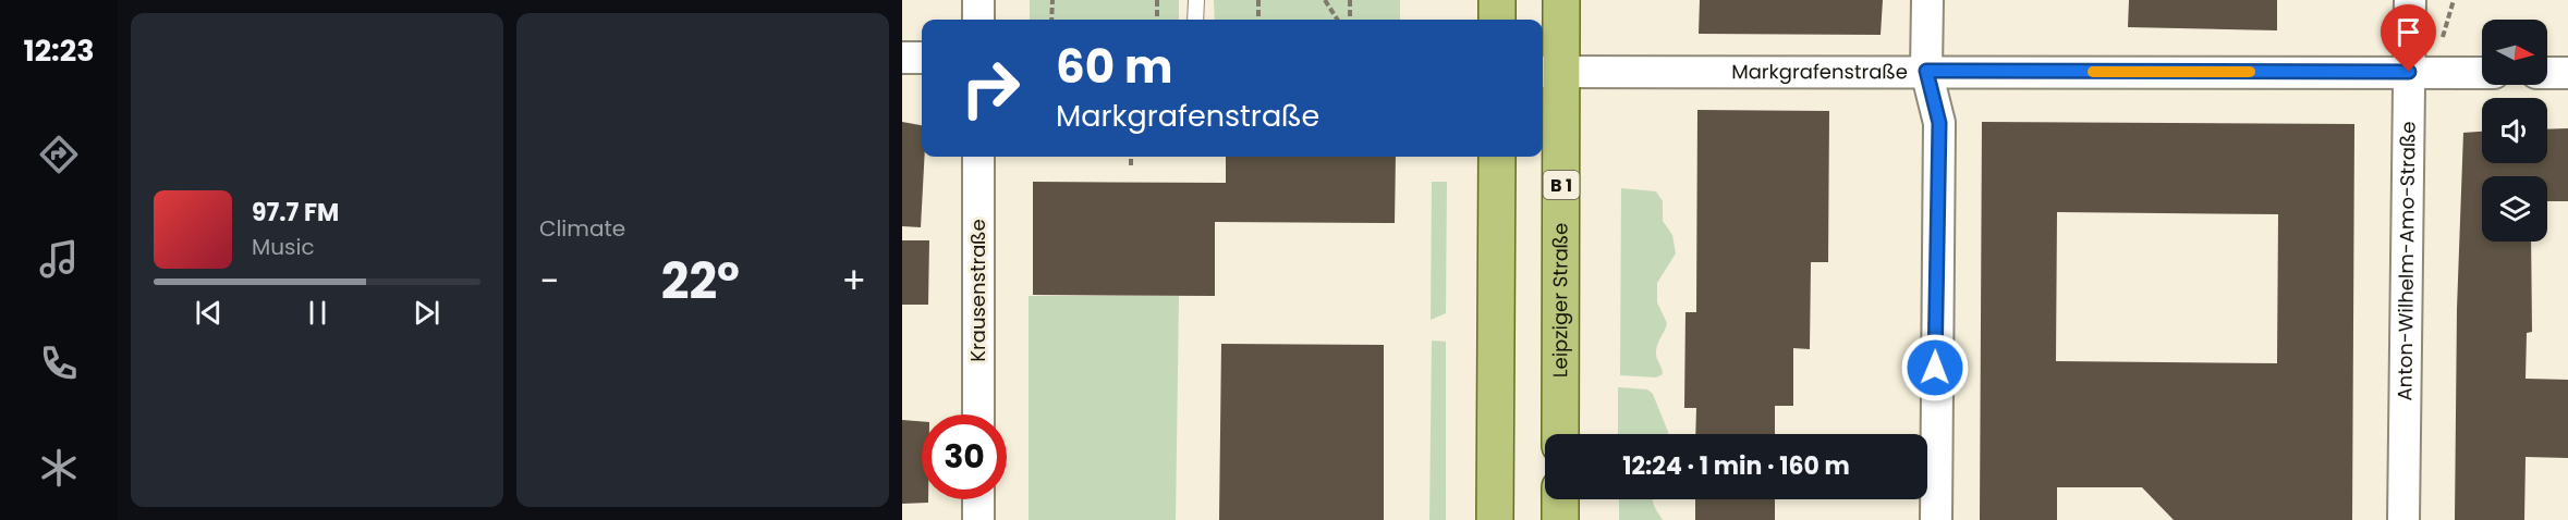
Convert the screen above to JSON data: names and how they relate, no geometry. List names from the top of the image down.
{
  "streets": {
    "main road": ["B 1", "Leipziger Straße"],
    "street": ["Markgrafenstraße", "Anton-Wilhelm-Amo-Straße", "Krausenstraße"]
  },
  "crossings": [
    ["Markgrafenstraße", "Anton-Wilhelm-Amo-Straße"],
    ["Markgrafenstraße", "Leipziger Straße"]
  ],
  "north": "right",
  "page": {
    "tabs": "12:23",
    "tile": "Climate",
    "turn": ["60 m", "Markgrafenstraße"],
    "song": ["97.7 FM", "Music"],
    "heat": ["−", "22°", "+"],
    "limit": "30",
    "trip": "12:24 · 1 min · 160 m"
  }
}
